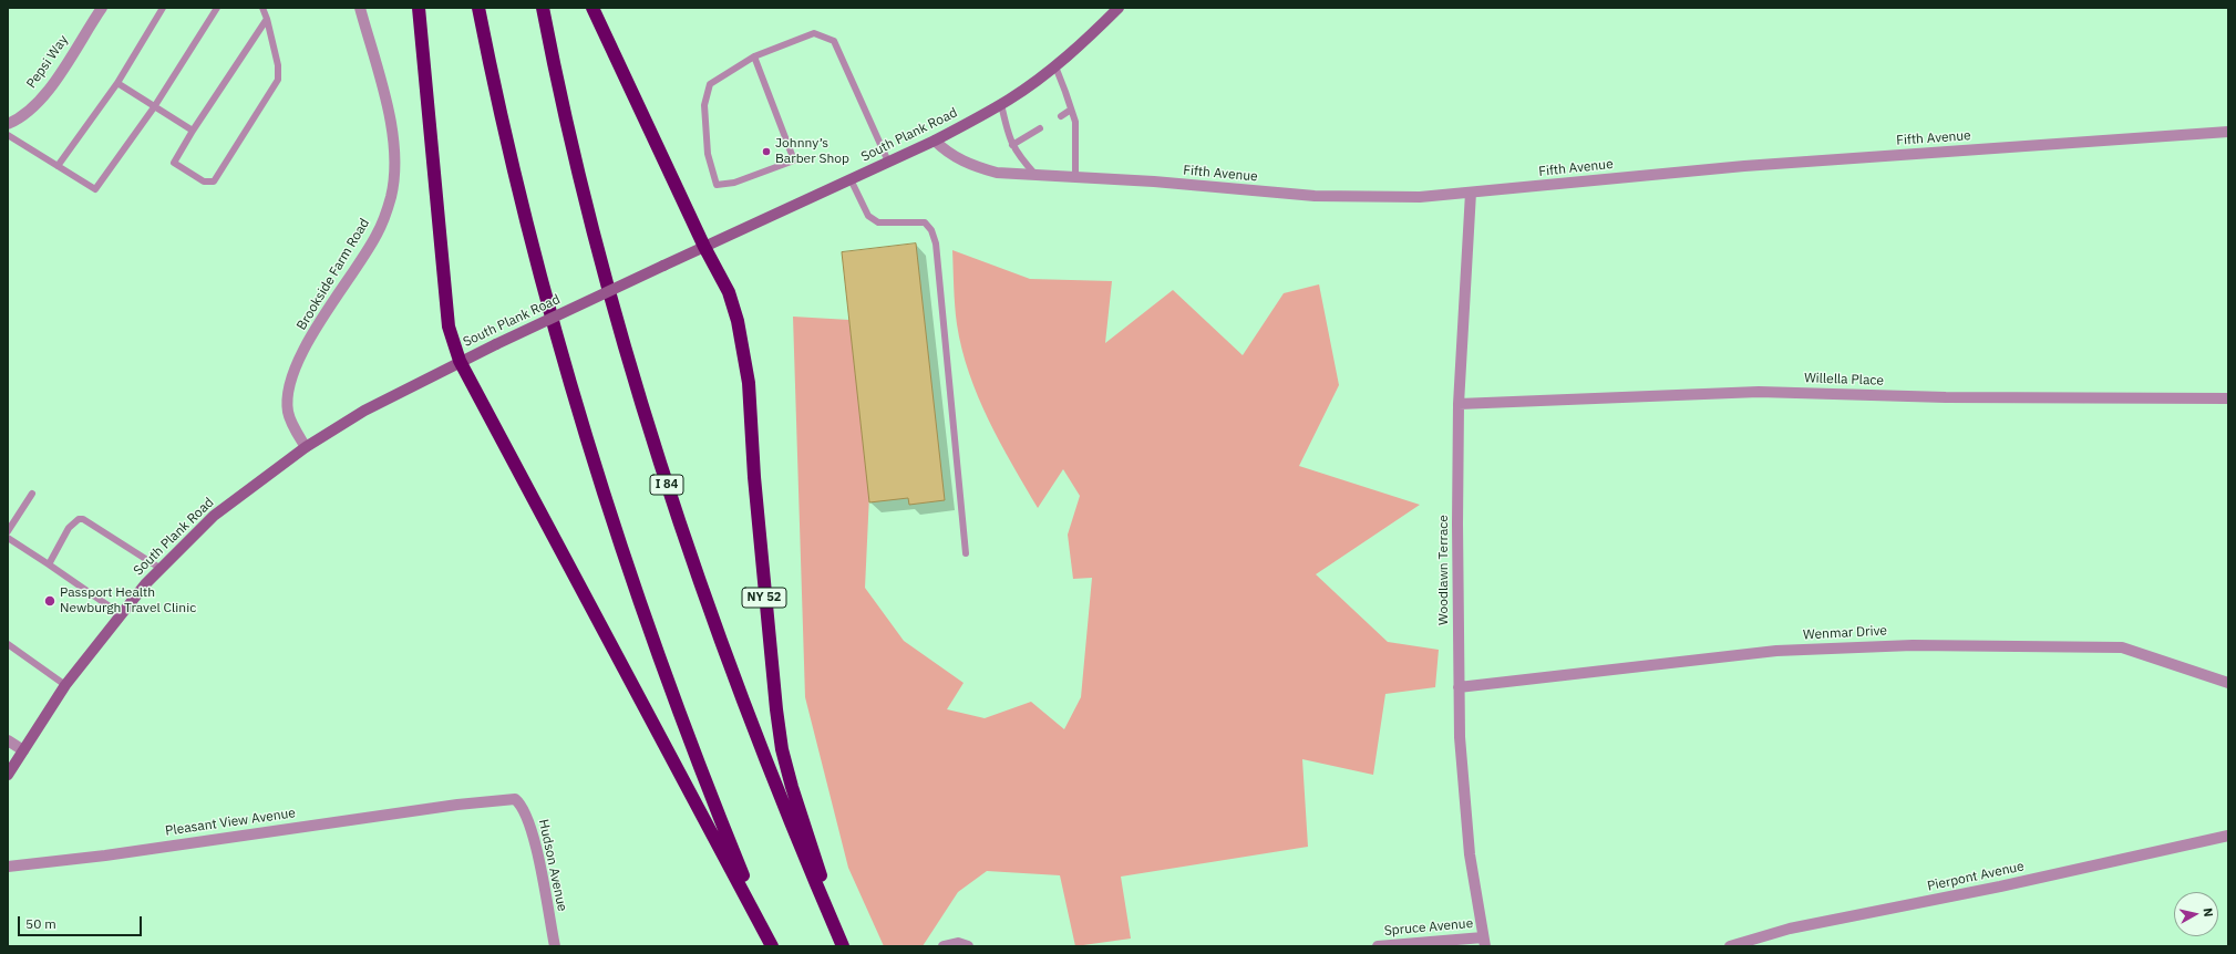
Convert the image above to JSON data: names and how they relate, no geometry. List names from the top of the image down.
{
  "streets": {
    "highway": ["I 84", "NY 52"],
    "main road": ["South Plank Road"],
    "street": [
      "Pepsi Way",
      "Fifth Avenue",
      "Brookside Farm Road",
      "Willella Place",
      "Woodlawn Terrace",
      "Wenmar Drive",
      "Pleasant View Avenue",
      "Hudson Avenue",
      "Pierpont Avenue",
      "Spruce Avenue"
    ]
  },
  "crossings": [
    ["South Plank Road", "Fifth Avenue"],
    ["South Plank Road", "Brookside Farm Road"],
    ["South Plank Road", "NY 52"],
    ["Fifth Avenue", "Woodlawn Terrace"],
    ["Willella Place", "Woodlawn Terrace"],
    ["I 84", "NY 52"],
    ["Woodlawn Terrace", "Wenmar Drive"],
    ["Woodlawn Terrace", "Spruce Avenue"],
    ["Pleasant View Avenue", "Hudson Avenue"]
  ],
  "places": ["Johnny’s Barber Shop", "Passport Health Newburgh Travel Clinic"],
  "scale_bar": "50 m",
  "north": "right"
}
